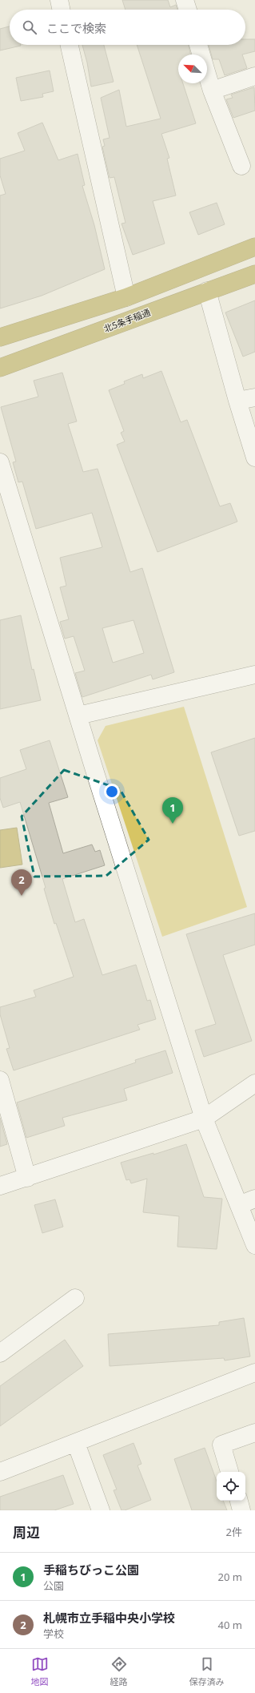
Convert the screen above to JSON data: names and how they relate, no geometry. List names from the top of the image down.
{
  "streets": {
    "highway": ["北5条手稲通"]
  },
  "north": "top left",
  "page": {
    "search": "ここで検索",
    "pins": ["1", "2"],
    "heading": ["周辺", "2件"],
    "list": [
      {
        "mark": "1",
        "name": "手稲ちびっこ公園",
        "note": "公園",
        "value": "20 m"
      },
      {
        "mark": "2",
        "name": "札幌市立手稲中央小学校",
        "note": "学校",
        "value": "40 m"
      }
    ],
    "nav": ["地図", "経路", "保存済み"]
  }
}
